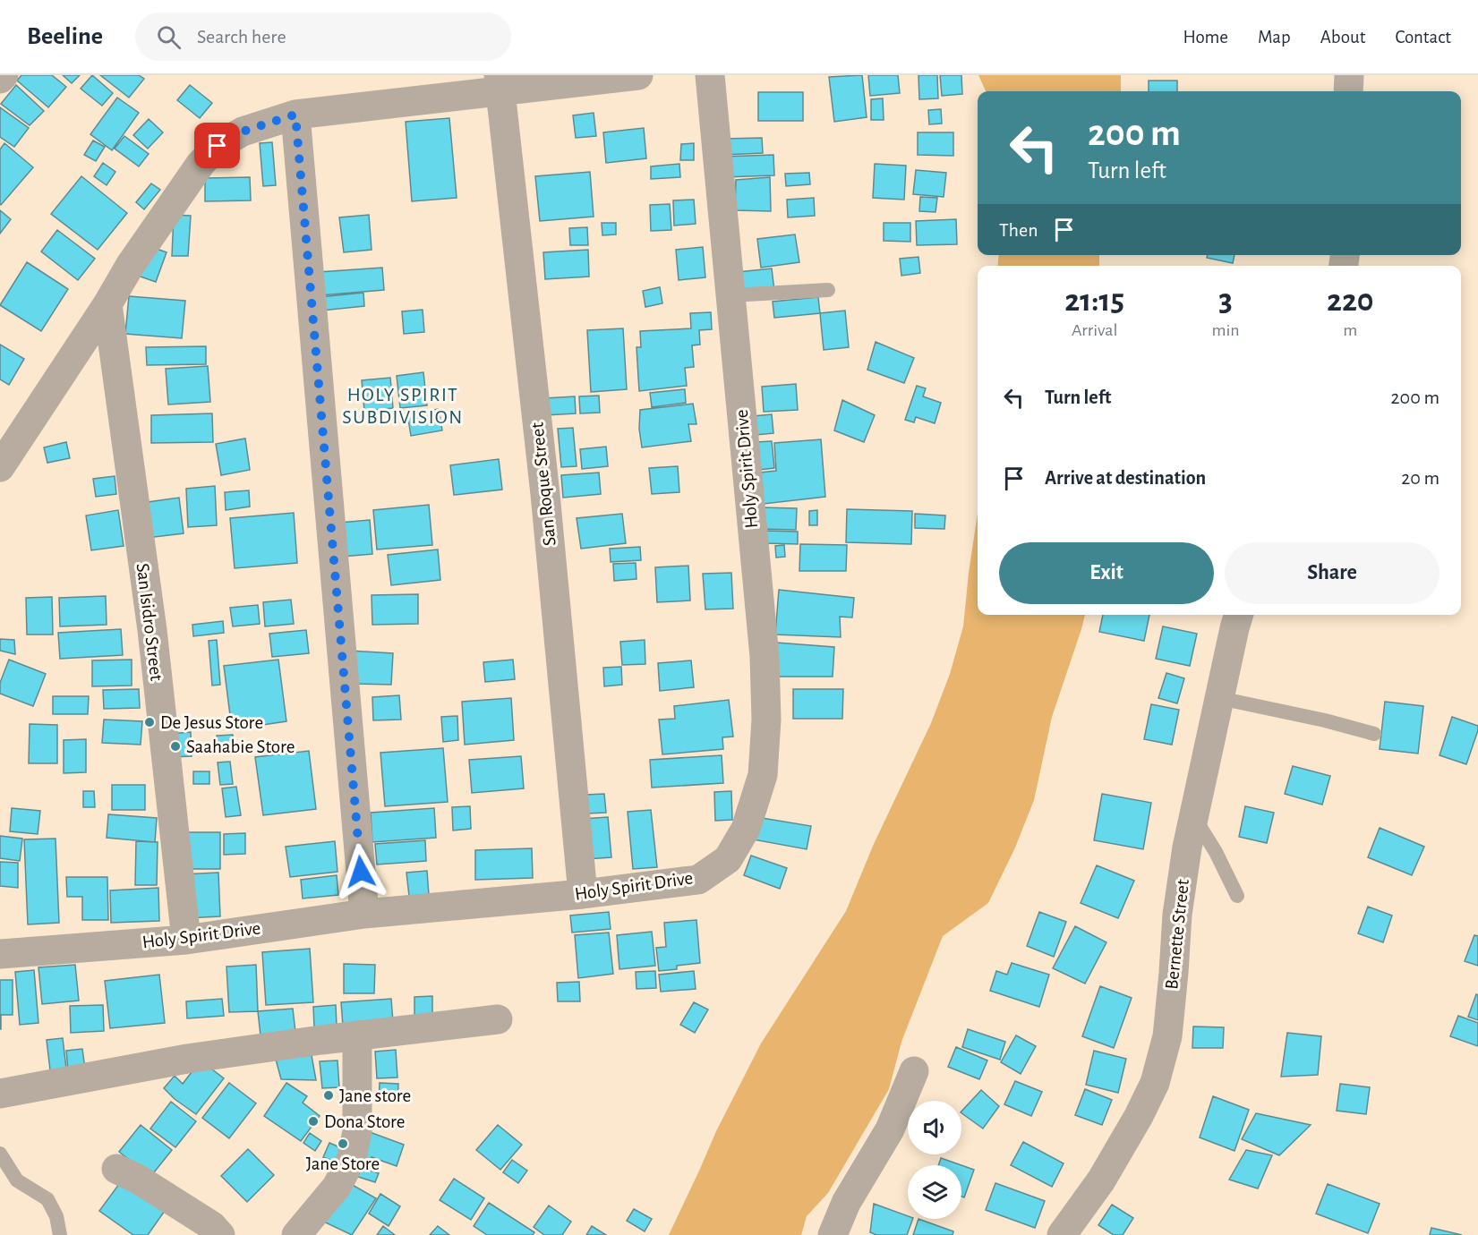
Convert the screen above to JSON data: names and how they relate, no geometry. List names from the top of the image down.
{
  "streets": {
    "street": [
      "Holy Spirit Drive",
      "San Roque Street",
      "San Isidro Street",
      "Bernette Street"
    ]
  },
  "crossings": [
    ["Holy Spirit Drive", "San Roque Street"],
    ["Holy Spirit Drive", "San Isidro Street"]
  ],
  "districts": ["HOLY SPIRIT SUBDIVISION"],
  "places": [
    "De Jesus Store",
    "Saahabie Store",
    "Jane store",
    "Dona Store",
    "Jane Store"
  ],
  "page": {
    "header": "Beeline",
    "search": "Search here",
    "nav": [
      "Home",
      "Map",
      "About",
      "Contact"
    ],
    "turn": ["200 m", "Turn left"],
    "then": "Then",
    "eta": [
      "21:15",
      "Arrival",
      "3",
      "min",
      "220",
      "m"
    ],
    "list": [
      {
        "name": "Turn left",
        "value": "200 m"
      },
      {
        "name": "Arrive at destination",
        "value": "20 m"
      }
    ],
    "buttons": ["Exit", "Share"]
  }
}
